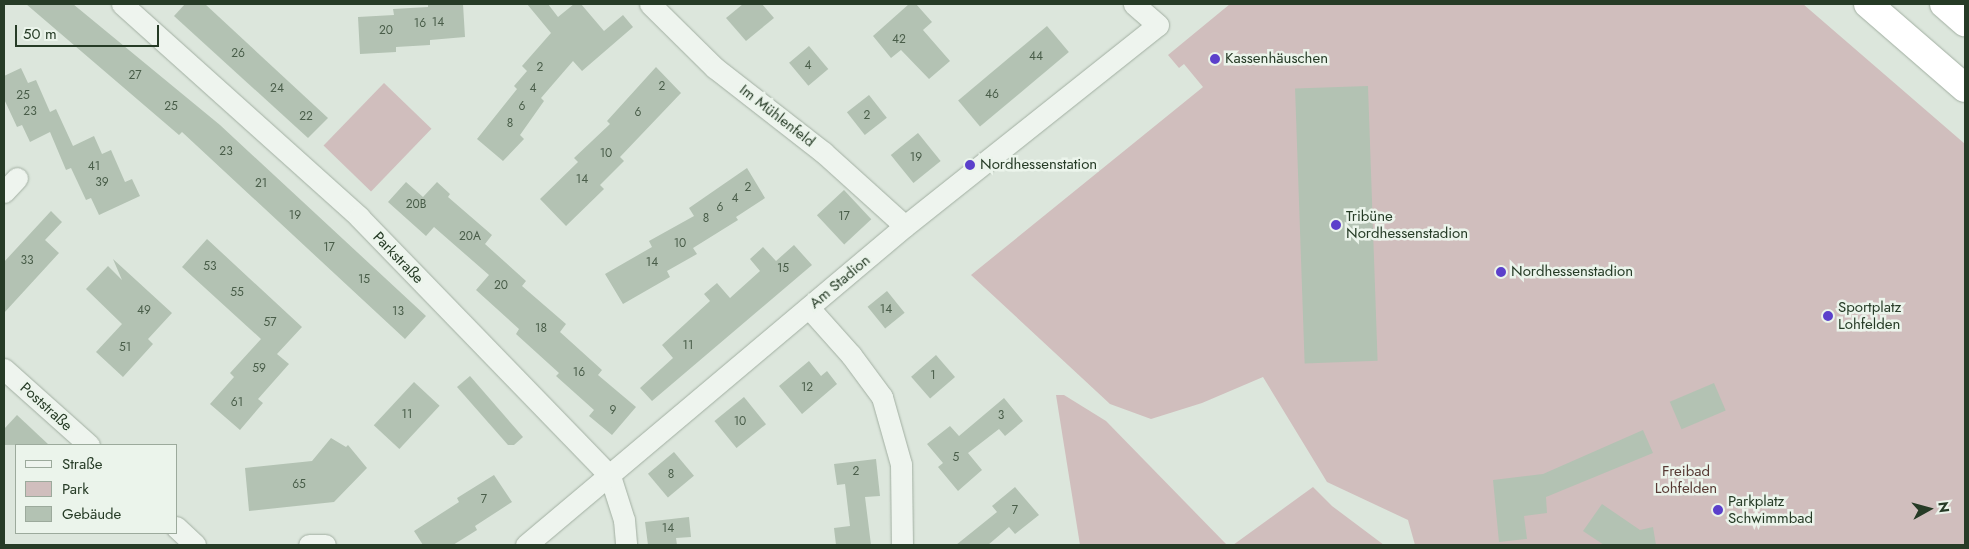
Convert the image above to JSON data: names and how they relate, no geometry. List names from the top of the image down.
{
  "streets": {
    "street": [
      "Im Mühlenfeld",
      "Parkstraße",
      "Am Stadion",
      "Poststraße"
    ]
  },
  "crossings": [
    ["Im Mühlenfeld", "Am Stadion"],
    ["Parkstraße", "Am Stadion"]
  ],
  "parks": ["Freibad Lohfelden"],
  "places": [
    "Kassenhäuschen",
    "Nordhessenstation",
    "Tribüne Nordhessenstadion",
    "Nordhessenstadion",
    "Sportplatz Lohfelden",
    "Parkplatz Schwimmbad"
  ],
  "house_numbers": [
    "14",
    "16",
    "20",
    "42",
    "26",
    "44",
    "4",
    "2",
    "27",
    "2",
    "24",
    "4",
    "46",
    "25",
    "25",
    "6",
    "23",
    "6",
    "2",
    "22",
    "8",
    "23",
    "10",
    "19",
    "41",
    "14",
    "39",
    "21",
    "2",
    "4",
    "20B",
    "6",
    "19",
    "17",
    "8",
    "20A",
    "10",
    "17",
    "33",
    "14",
    "53",
    "15",
    "15",
    "20",
    "55",
    "14",
    "49",
    "13",
    "57",
    "18",
    "11",
    "51",
    "59",
    "16",
    "1",
    "12",
    "61",
    "9",
    "11",
    "3",
    "10",
    "5",
    "2",
    "8",
    "65",
    "7",
    "7",
    "14"
  ],
  "legend": ["Straße", "Park", "Gebäude"],
  "scale_bar": "50 m",
  "north": "right"
}
